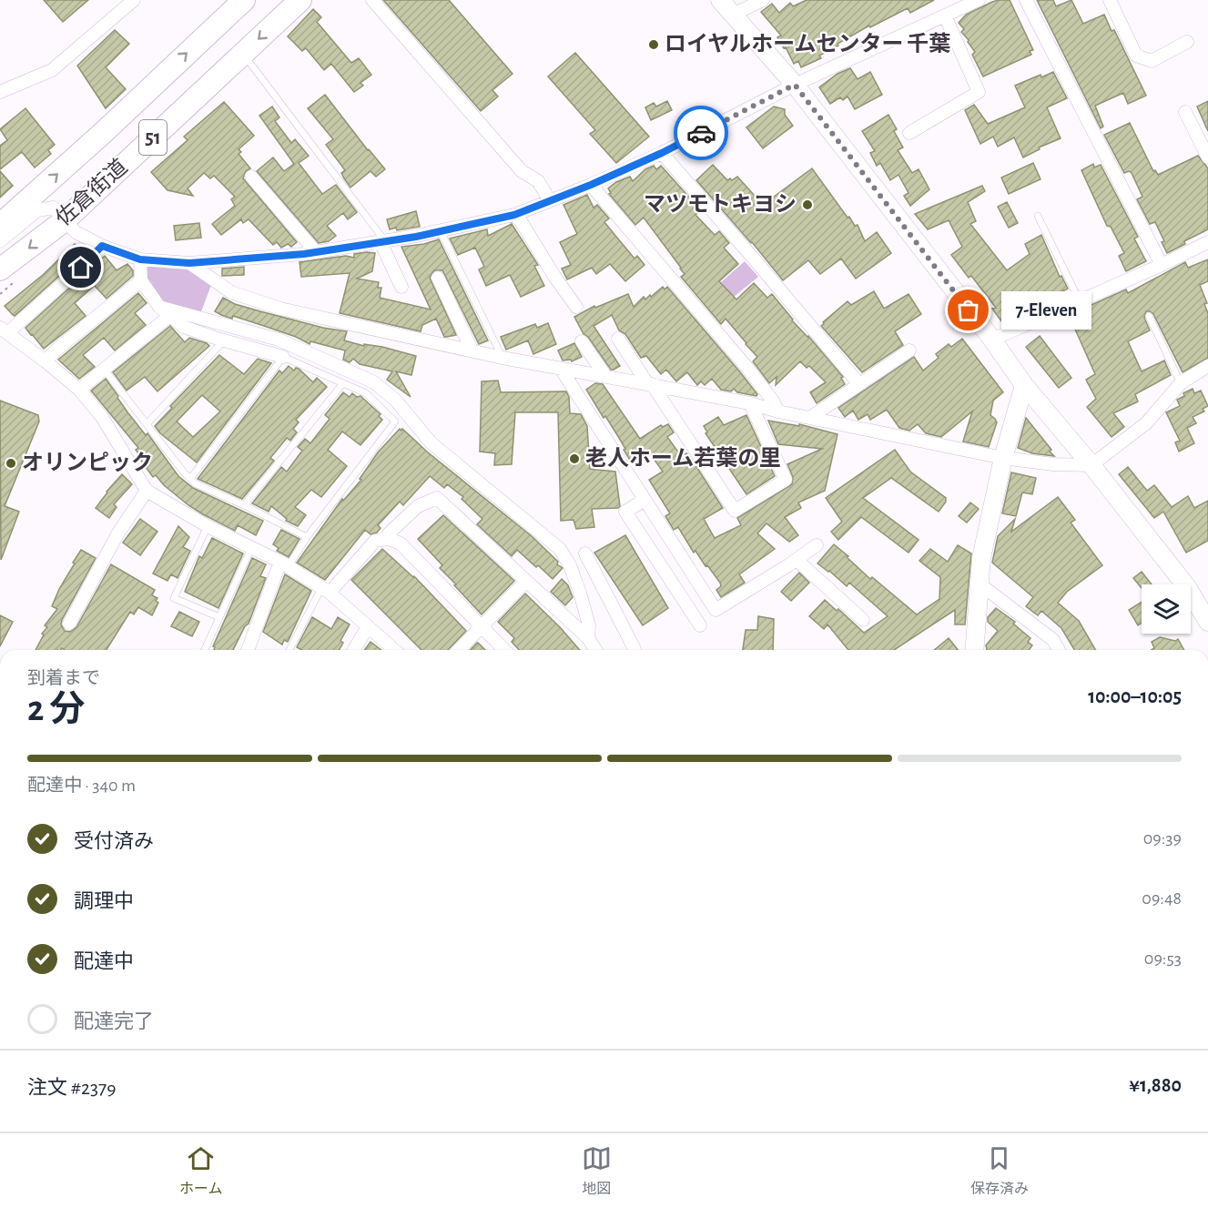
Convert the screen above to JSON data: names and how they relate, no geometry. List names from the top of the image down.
{
  "streets": {
    "highway": ["51", "佐倉街道"]
  },
  "places": [
    "ロイヤルホームセンター 千葉",
    "マツモトキヨシ",
    "7-Eleven",
    "老人ホーム若葉の里",
    "オリンピック"
  ],
  "page": {
    "bubble": "7-Eleven",
    "heading": ["2 分", "到着まで", "10:00–10:05"],
    "panel": ["注文 #2379", "¥1,880"],
    "bar": "配達中 · 340 m",
    "list": [
      ["受付済み", "09:39"],
      ["調理中", "09:48"],
      ["配達中", "09:53"],
      "配達完了"
    ],
    "tabs": ["ホーム", "地図", "保存済み"]
  }
}
